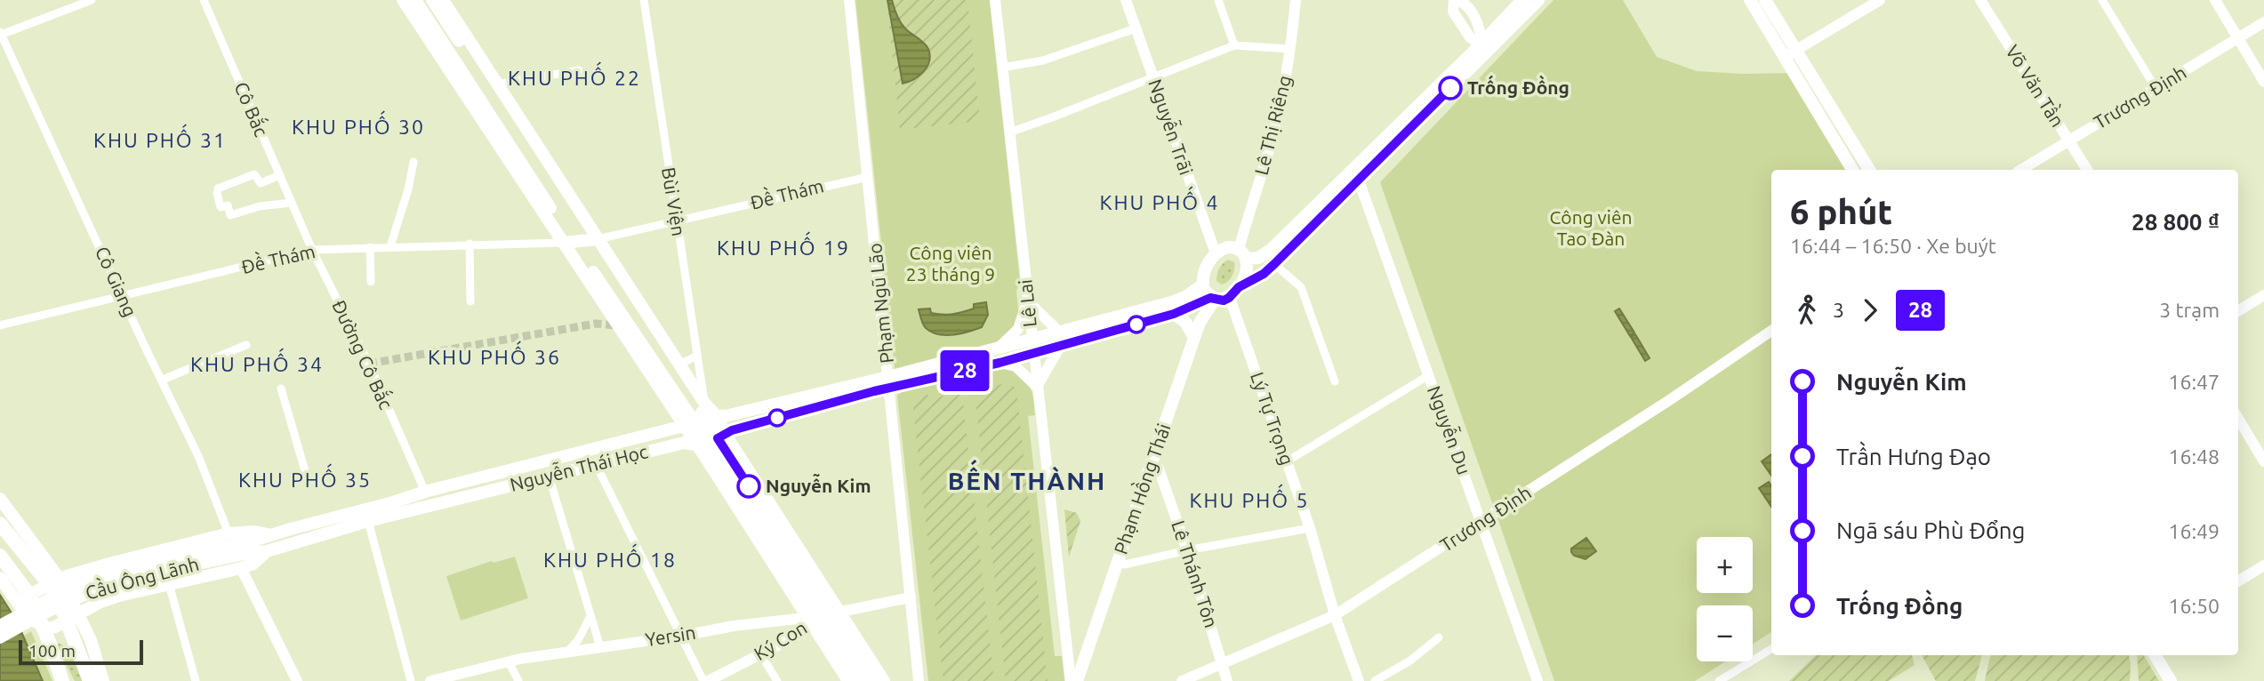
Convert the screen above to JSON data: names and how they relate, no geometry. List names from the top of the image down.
{
  "streets": {
    "main road": ["Nguyễn Thái Học", "Phạm Hồng Thái", "Cầu Ông Lãnh"],
    "street": [
      "Võ Văn Tần",
      "Trương Định",
      "Cô Bắc",
      "Lê Thị Riêng",
      "Nguyễn Trãi",
      "Ðề Thám",
      "Bùi Viện",
      "Cô Giang",
      "Phạm Ngũ Lão",
      "Lê Lai",
      "Đường Cô Bắc",
      "Lý Tự Trọng",
      "Nguyễn Du",
      "Lê Thánh Tôn",
      "Yersin",
      "Ký Con"
    ]
  },
  "crossings": [
    ["Võ Văn Tần", "Trương Định"],
    ["Trương Định", "Lý Tự Trọng"],
    ["Trương Định", "Nguyễn Du"],
    ["Trương Định", "Lê Thánh Tôn"],
    ["Cô Bắc", "Đường Cô Bắc"],
    ["Lê Thị Riêng", "Nguyễn Trãi"],
    ["Lê Thị Riêng", "Lý Tự Trọng"],
    ["Lê Thị Riêng", "Phạm Hồng Thái"],
    ["Nguyễn Trãi", "Lý Tự Trọng"],
    ["Nguyễn Trãi", "Phạm Hồng Thái"],
    ["Ðề Thám", "Bùi Viện"],
    ["Ðề Thám", "Cô Giang"],
    ["Ðề Thám", "Phạm Ngũ Lão"],
    ["Ðề Thám", "Đường Cô Bắc"],
    ["Cô Giang", "Nguyễn Thái Học"],
    ["Phạm Ngũ Lão", "Nguyễn Thái Học"],
    ["Phạm Ngũ Lão", "Yersin"],
    ["Đường Cô Bắc", "Nguyễn Thái Học"],
    ["Lý Tự Trọng", "Phạm Hồng Thái"],
    ["Nguyễn Thái Học", "Cầu Ông Lãnh"],
    ["Phạm Hồng Thái", "Lê Thánh Tôn"],
    ["Yersin", "Ký Con"]
  ],
  "districts": [
    "KHU PHỐ 22",
    "KHU PHỐ 30",
    "KHU PHỐ 31",
    "KHU PHỐ 4",
    "KHU PHỐ 19",
    "KHU PHỐ 36",
    "KHU PHỐ 34",
    "KHU PHỐ 35",
    "BẾN THÀNH",
    "KHU PHỐ 5",
    "KHU PHỐ 18"
  ],
  "parks": ["Công viên Tao Đàn", "Công viên 23 tháng 9"],
  "places": ["Trống Đồng", "Nguyễn Kim"],
  "lines": ["bus line 28"],
  "scale_bar": "100 m",
  "page": {
    "on_map": "28",
    "heading": ["6 phút", "16:44 – 16:50 · Xe buýt", "28 800 ₫"],
    "legs": ["3", "28", "3 trạm"],
    "list": [
      {
        "name": "Nguyễn Kim",
        "value": "16:47"
      },
      {
        "name": "Trần Hưng Đạo",
        "value": "16:48"
      },
      {
        "name": "Ngã sáu Phù Đổng",
        "value": "16:49"
      },
      {
        "name": "Trống Đồng",
        "value": "16:50"
      }
    ],
    "map_buttons": ["+", "−"],
    "scale": "100 m"
  }
}
